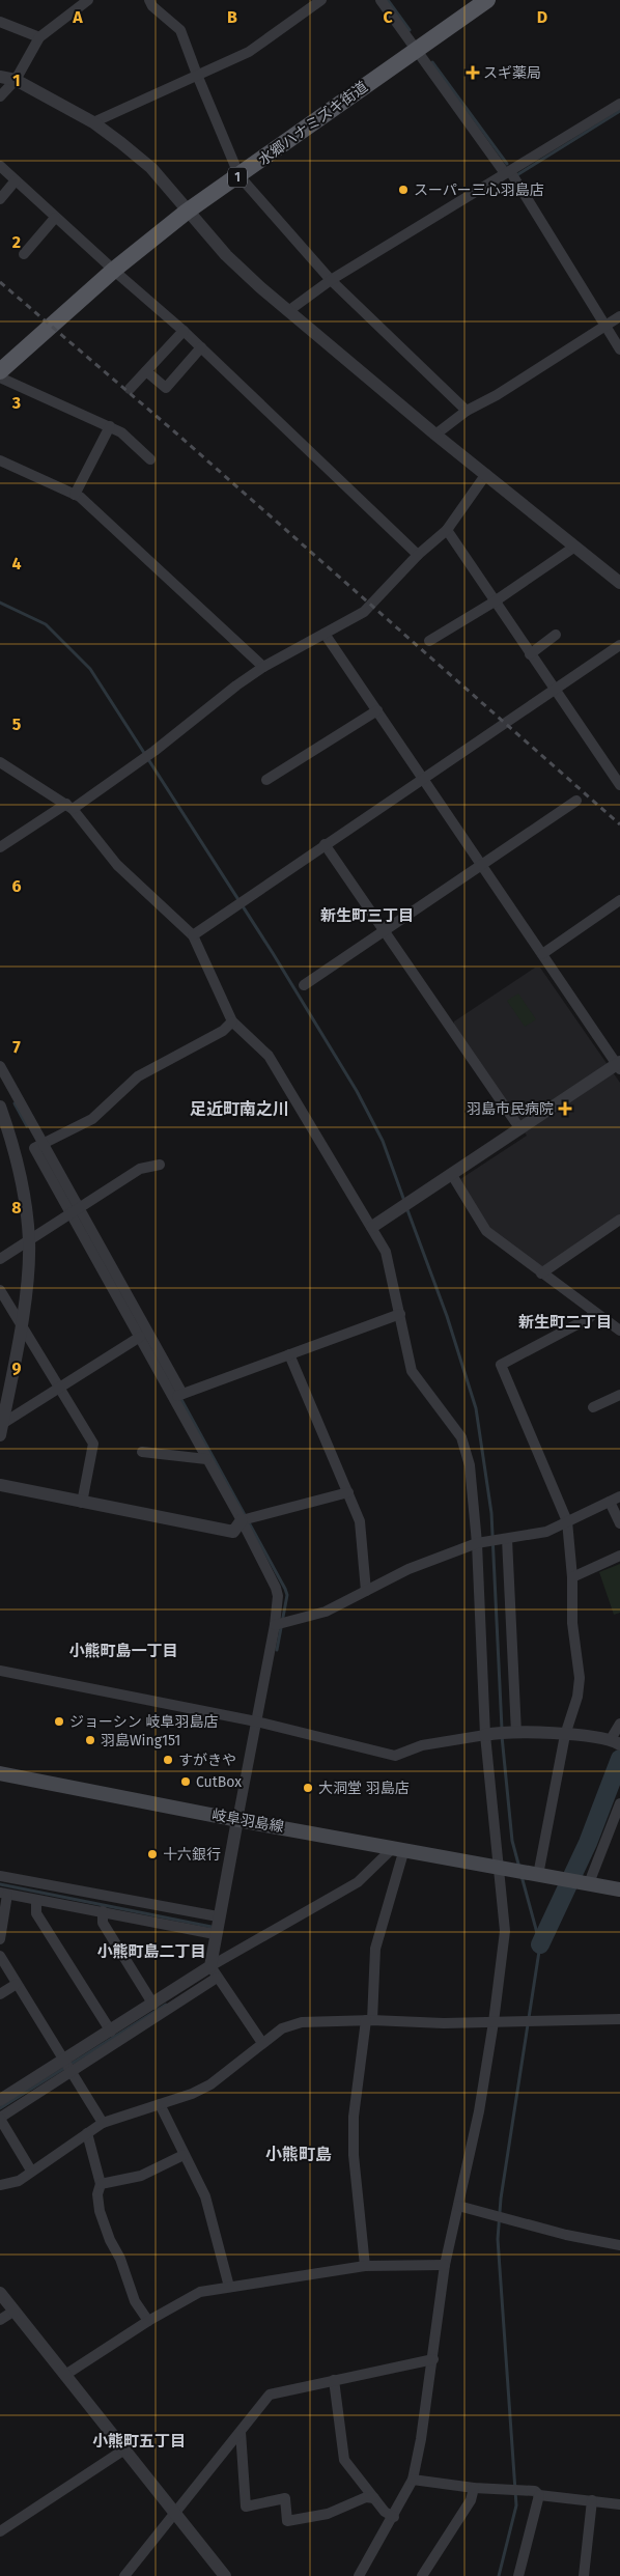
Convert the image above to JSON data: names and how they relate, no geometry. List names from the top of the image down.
{
  "streets": {
    "main road": ["水郷ハナミズキ街道", "1", "岐阜羽島線"]
  },
  "districts": [
    "新生町三丁目",
    "足近町南之川",
    "新生町二丁目",
    "小熊町島一丁目",
    "小熊町島二丁目",
    "小熊町島",
    "小熊町五丁目"
  ],
  "places": {
    "health": ["スギ薬局", "羽島市民病院"],
    "other": [
      "スーパー三心羽島店",
      "ジョーシン 岐阜羽島店",
      "羽島Wing151",
      "すがきや",
      "CutBox",
      "大洞堂 羽島店",
      "十六銀行"
    ]
  },
  "grid": {
    "columns": [
      "A",
      "B",
      "C",
      "D"
    ],
    "rows": [
      "1",
      "2",
      "3",
      "4",
      "5",
      "6",
      "7",
      "8",
      "9"
    ]
  }
}
